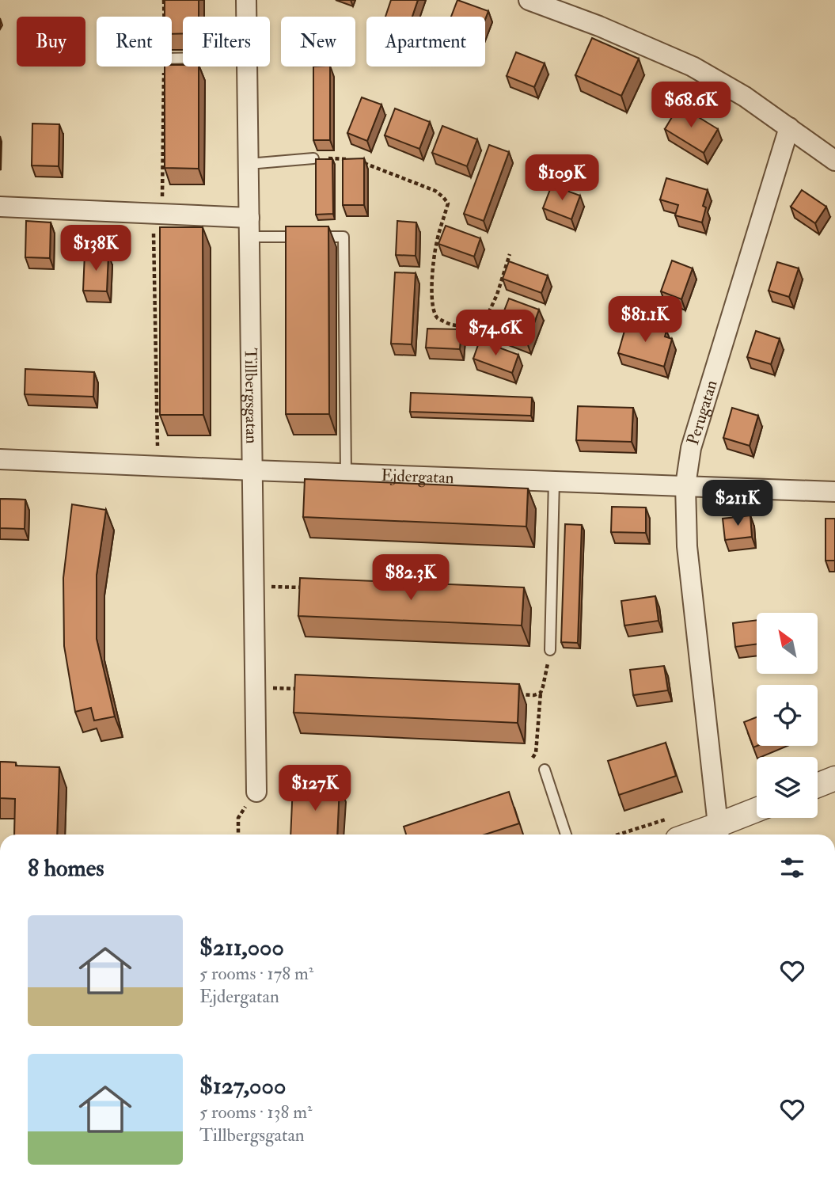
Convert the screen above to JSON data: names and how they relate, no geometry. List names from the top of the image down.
{
  "streets": {
    "street": ["Tillbergsgatan", "Perugatan", "Ejdergatan"]
  },
  "crossings": [
    ["Tillbergsgatan", "Ejdergatan"],
    ["Perugatan", "Ejdergatan"]
  ],
  "north": "top left",
  "page": {
    "chip": [
      "Buy",
      "Rent",
      "Filters",
      "New",
      "Apartment"
    ],
    "price": [
      "$68.6K",
      "$109K",
      "$138K",
      "$81.1K",
      "$74.6K",
      "$211K",
      "$82.3K",
      "$127K"
    ],
    "heading": "8 homes",
    "list": [
      {
        "name": "$211,000",
        "note": "5 rooms · 178 m² · Ejdergatan"
      },
      {
        "name": "$127,000",
        "note": "5 rooms · 138 m² · Tillbergsgatan"
      }
    ]
  }
}
